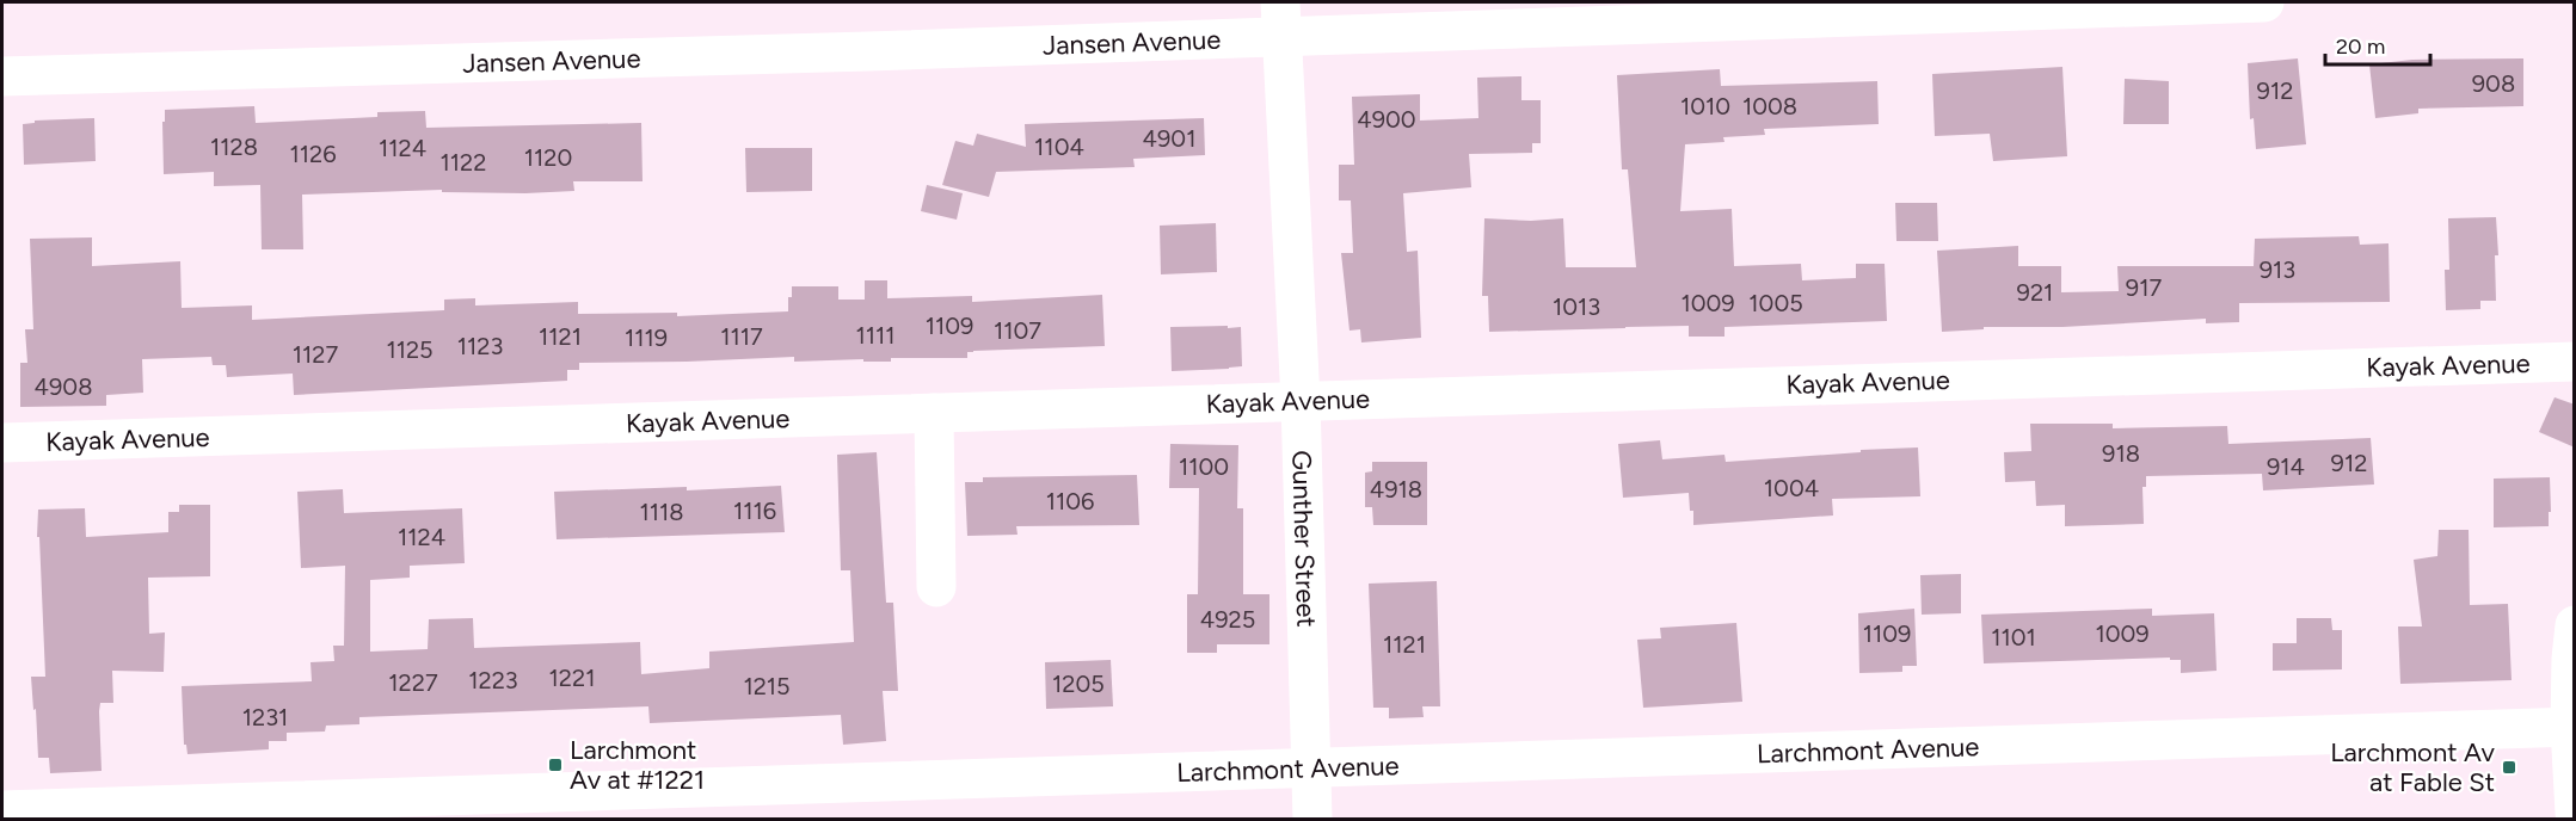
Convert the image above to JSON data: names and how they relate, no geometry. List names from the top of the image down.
{
  "streets": {
    "street": [
      "Jansen Avenue",
      "Kayak Avenue",
      "Gunther Street",
      "Larchmont Avenue"
    ]
  },
  "crossings": [
    ["Jansen Avenue", "Gunther Street"],
    ["Kayak Avenue", "Gunther Street"],
    ["Gunther Street", "Larchmont Avenue"]
  ],
  "places": {
    "transit": ["Larchmont Av at #1221", "Larchmont Av at Fable St"]
  },
  "house_numbers": [
    "908",
    "912",
    "1010",
    "1008",
    "4900",
    "4901",
    "1128",
    "1104",
    "1124",
    "1126",
    "1120",
    "1122",
    "913",
    "917",
    "921",
    "1009",
    "1005",
    "1013",
    "1109",
    "1107",
    "1111",
    "1121",
    "1117",
    "1119",
    "1123",
    "1125",
    "1127",
    "4908",
    "918",
    "912",
    "1100",
    "914",
    "1004",
    "4918",
    "1106",
    "1116",
    "1118",
    "1124",
    "4925",
    "1109",
    "1009",
    "1101",
    "1121",
    "1221",
    "1223",
    "1227",
    "1205",
    "1215",
    "1231"
  ],
  "scale_bar": "20 m"
}
